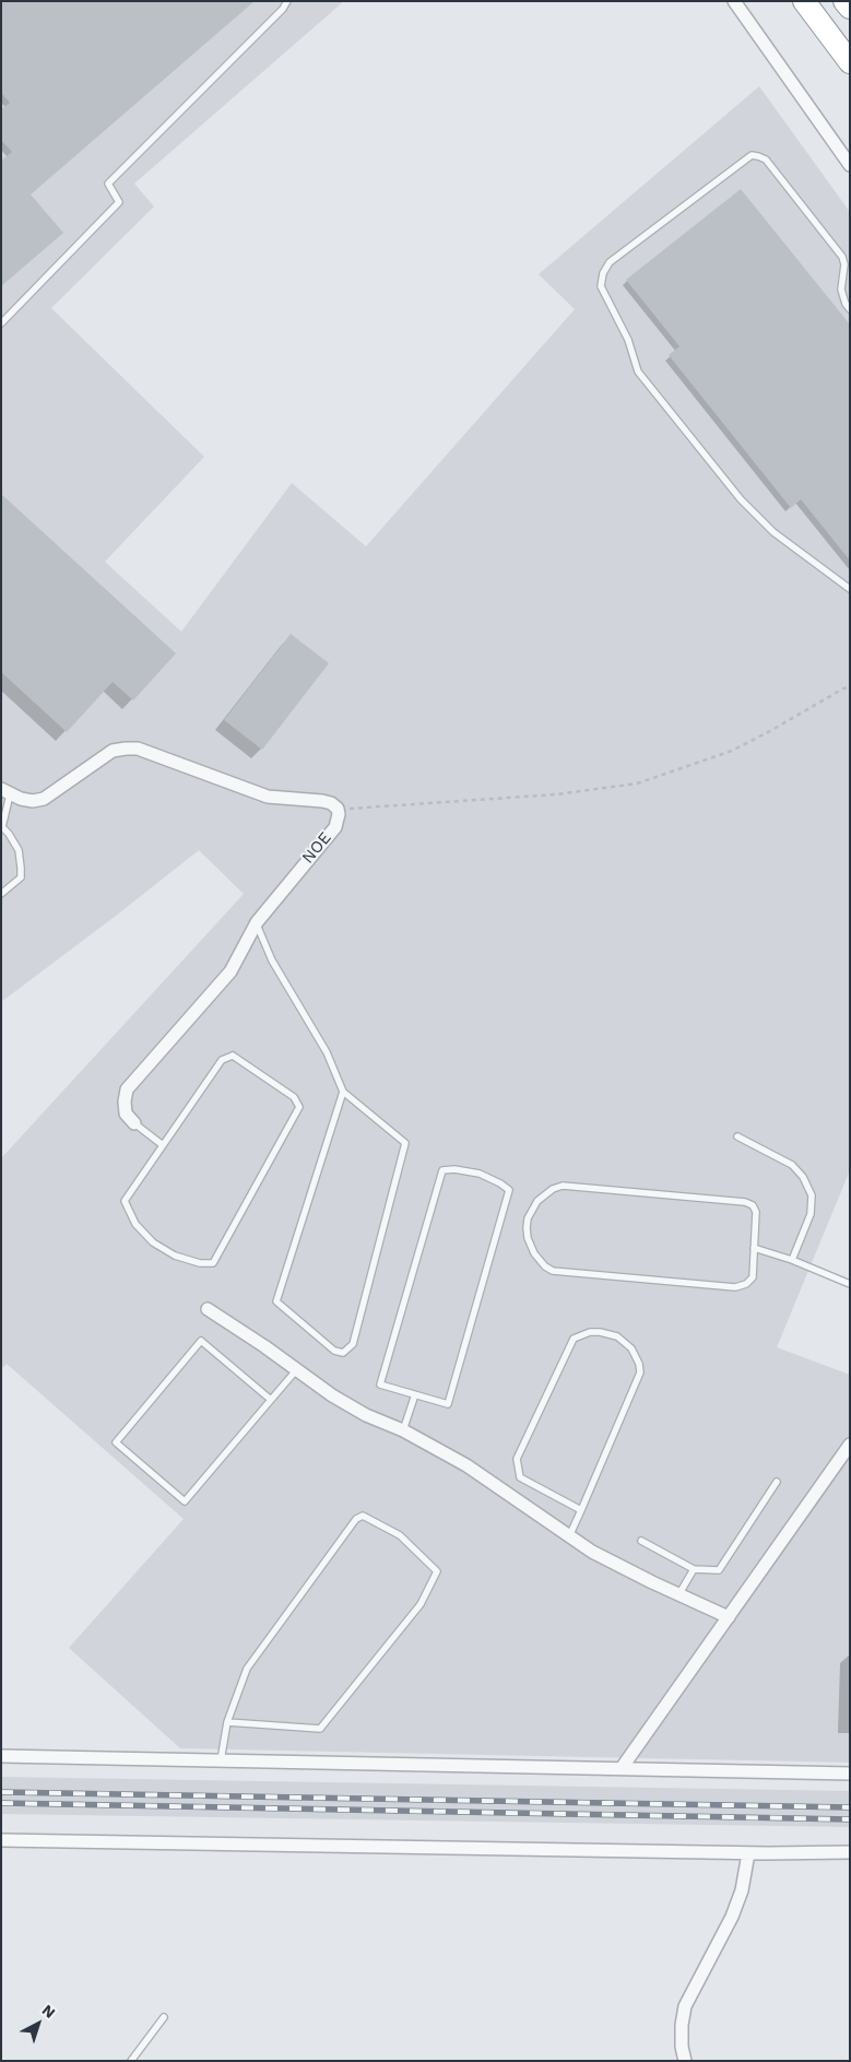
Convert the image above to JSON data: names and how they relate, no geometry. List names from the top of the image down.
{
  "streets": {
    "street": ["NOE"]
  },
  "north": "top right"
}
